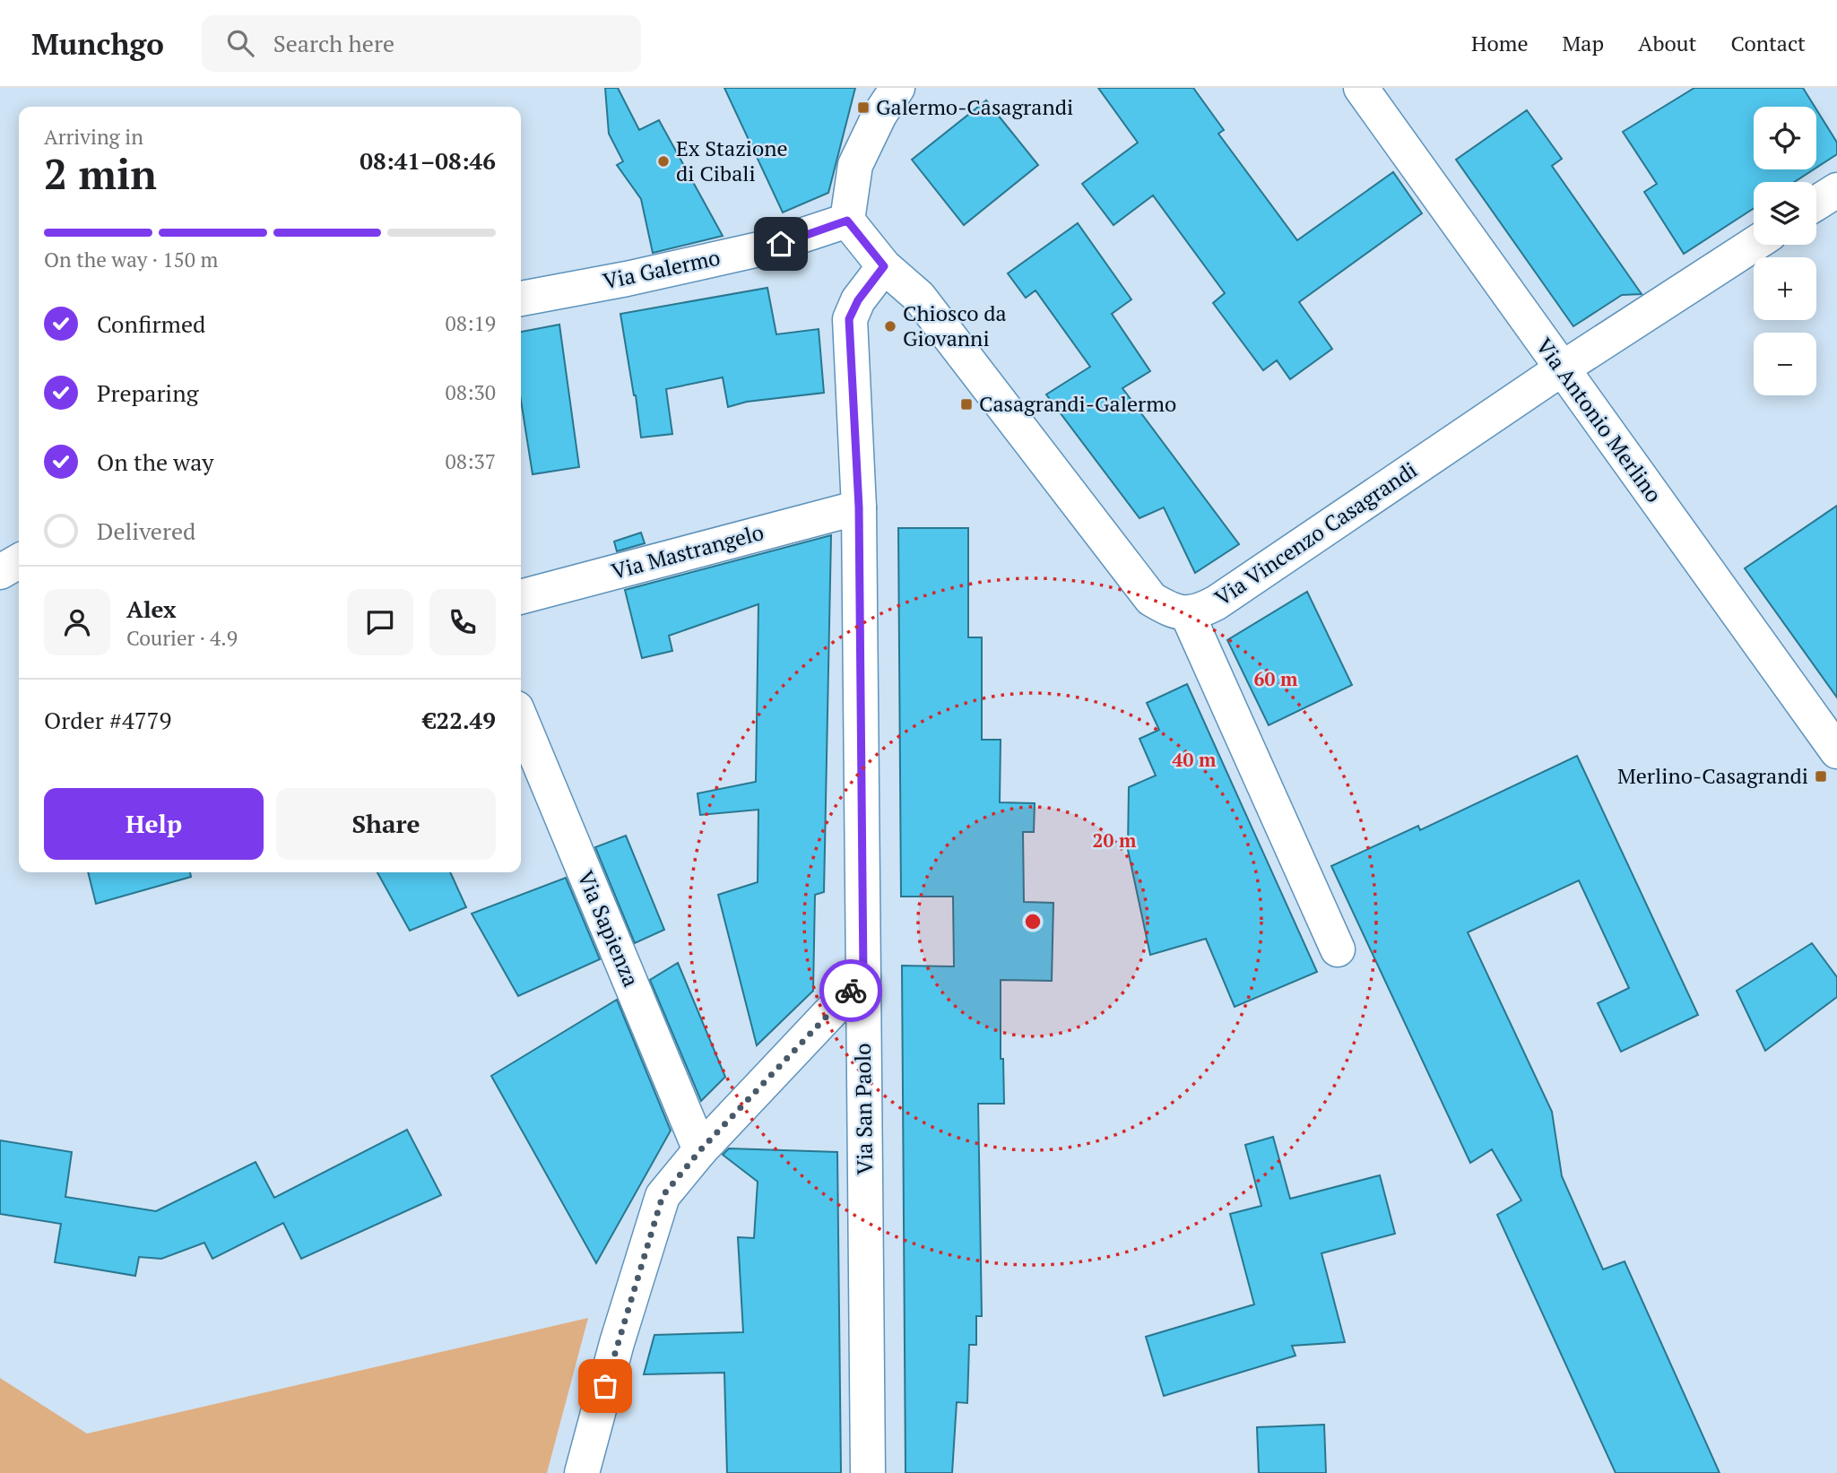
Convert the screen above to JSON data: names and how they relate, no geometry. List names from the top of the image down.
{
  "streets": {
    "main road": [
      "Via Galermo",
      "Via Antonio Merlino",
      "Via Vincenzo Casagrandi",
      "Via Mastrangelo",
      "Via Sapienza",
      "Via San Paolo"
    ]
  },
  "crossings": [
    ["Via Galermo", "Via Vincenzo Casagrandi"],
    ["Via Antonio Merlino", "Via Vincenzo Casagrandi"],
    ["Via Vincenzo Casagrandi", "Via San Paolo"],
    ["Via Mastrangelo", "Via San Paolo"]
  ],
  "places": {
    "transit": ["Galermo-Casagrandi", "Casagrandi-Galermo", "Merlino-Casagrandi"],
    "other": ["Ex Stazione di Cibali", "Chiosco da Giovanni"]
  },
  "page": {
    "header": "Munchgo",
    "search": "Search here",
    "nav": [
      "Home",
      "Map",
      "About",
      "Contact"
    ],
    "map_buttons": ["+", "−"],
    "heading": ["2 min", "Arriving in", "08:41–08:46"],
    "panel": [
      "Alex",
      "Courier · 4.9",
      "Order #4779",
      "€22.49"
    ],
    "bar": "On the way · 150 m",
    "list": [
      ["Confirmed", "08:19"],
      ["Preparing", "08:30"],
      ["On the way", "08:37"],
      "Delivered"
    ],
    "buttons": ["Help", "Share"]
  },
  "rings": ["60 m", "40 m", "20 m"]
}
